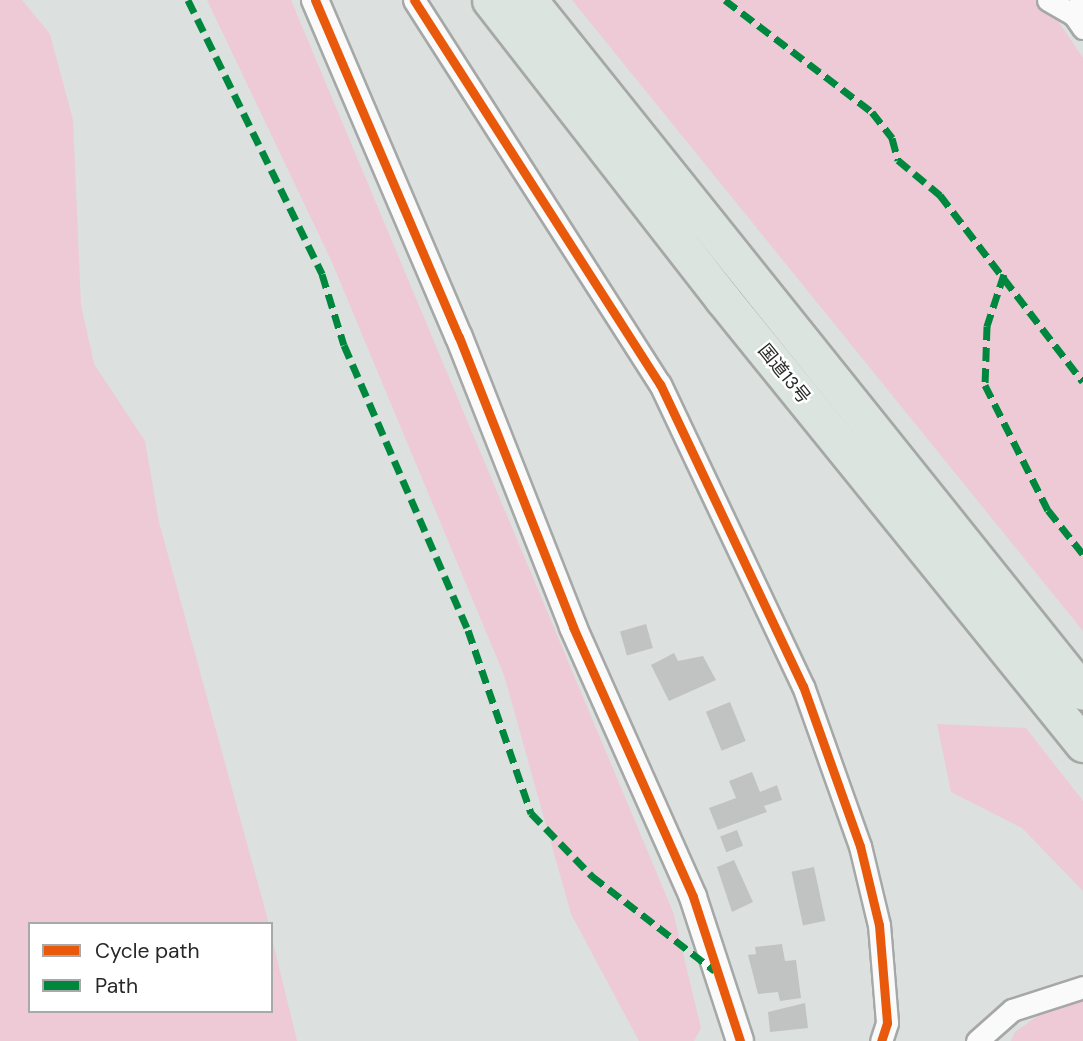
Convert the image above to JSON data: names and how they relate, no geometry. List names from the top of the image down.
{
  "streets": {
    "highway": ["国道13号"]
  },
  "legend": ["Cycle path", "Path"]
}
